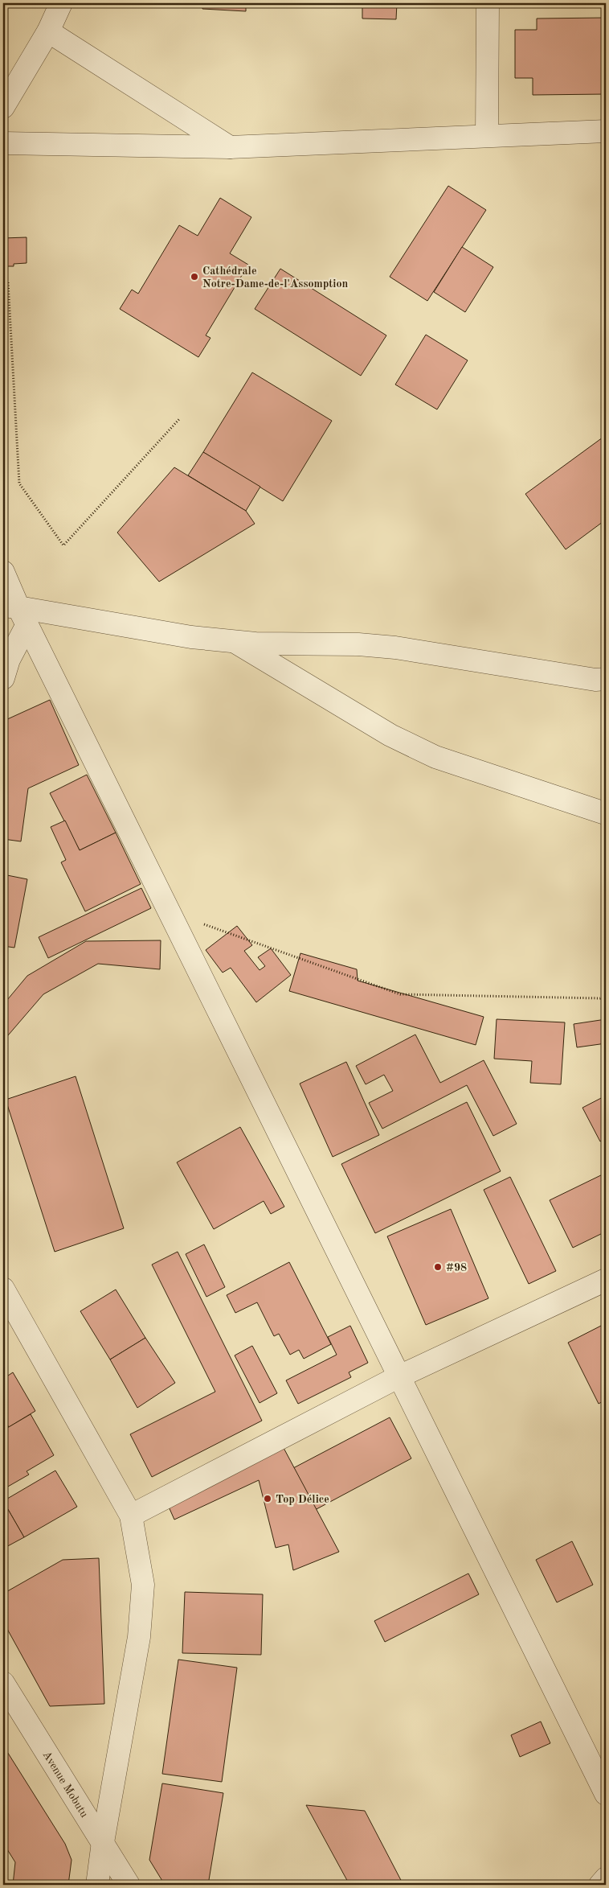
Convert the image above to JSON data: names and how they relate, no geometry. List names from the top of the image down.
{
  "streets": {
    "street": ["Avenue Mobutu"]
  },
  "places": ["Cathédrale Notre-Dame-de-l'Assomption", "#98", "Top Délice"]
}
